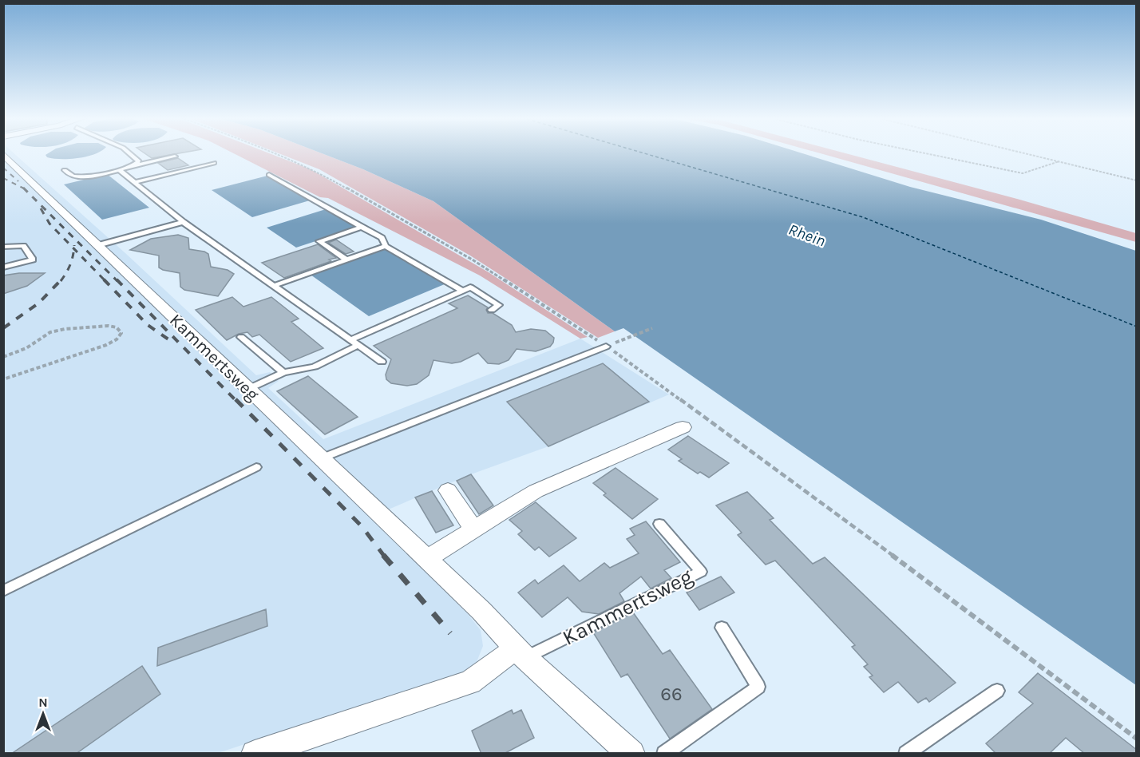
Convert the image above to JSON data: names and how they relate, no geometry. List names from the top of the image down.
{
  "streets": {
    "street": ["Kammertsweg"]
  },
  "water": ["Rhein"],
  "house_numbers": ["66"],
  "north": "top"
}
